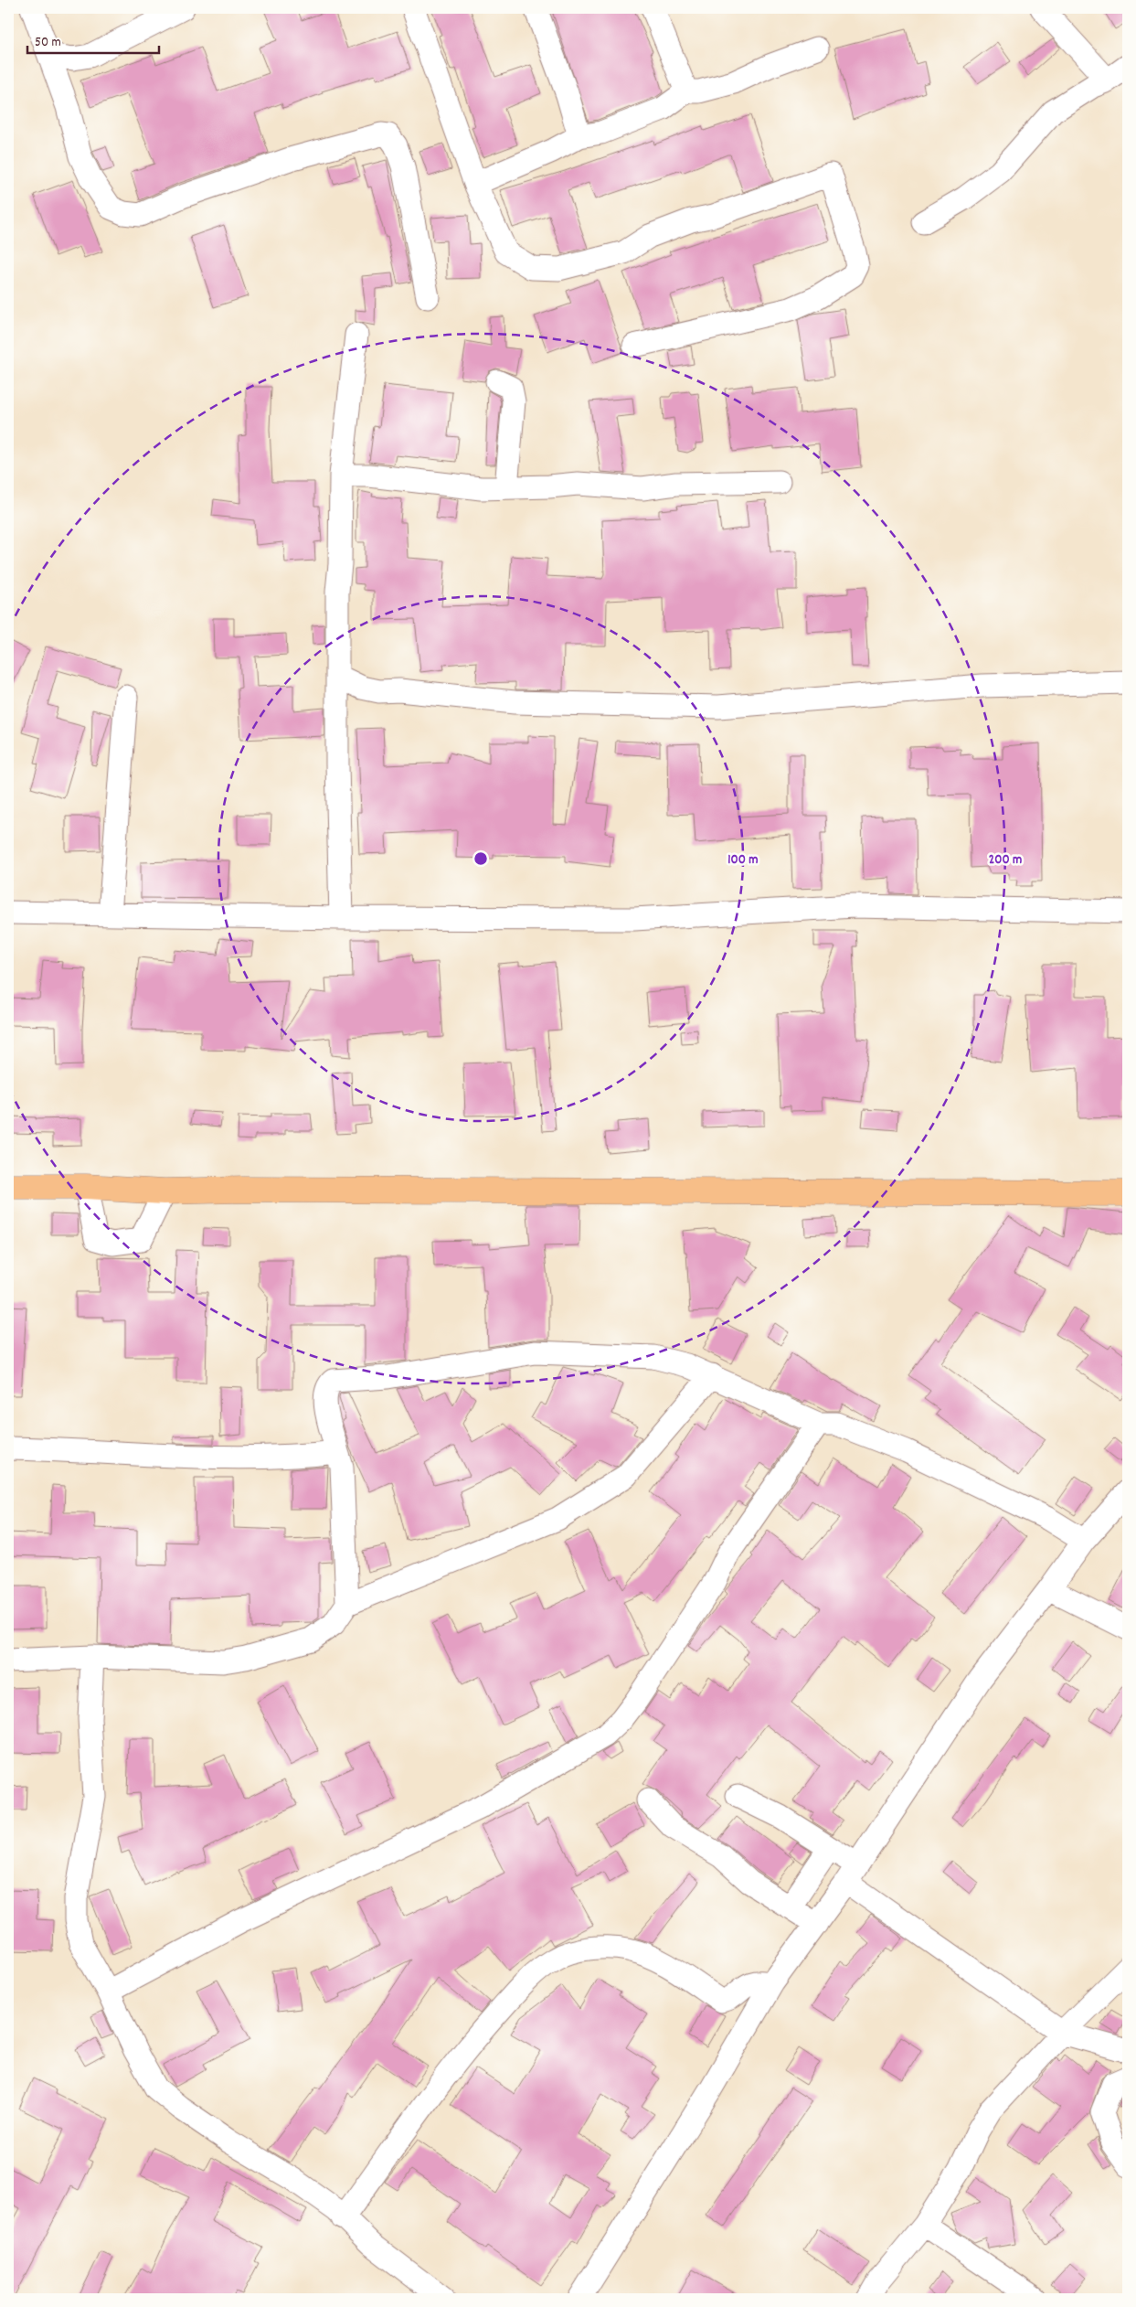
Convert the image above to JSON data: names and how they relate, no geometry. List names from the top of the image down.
{
  "scale_bar": "50 m",
  "rings": ["100 m", "200 m"]
}
